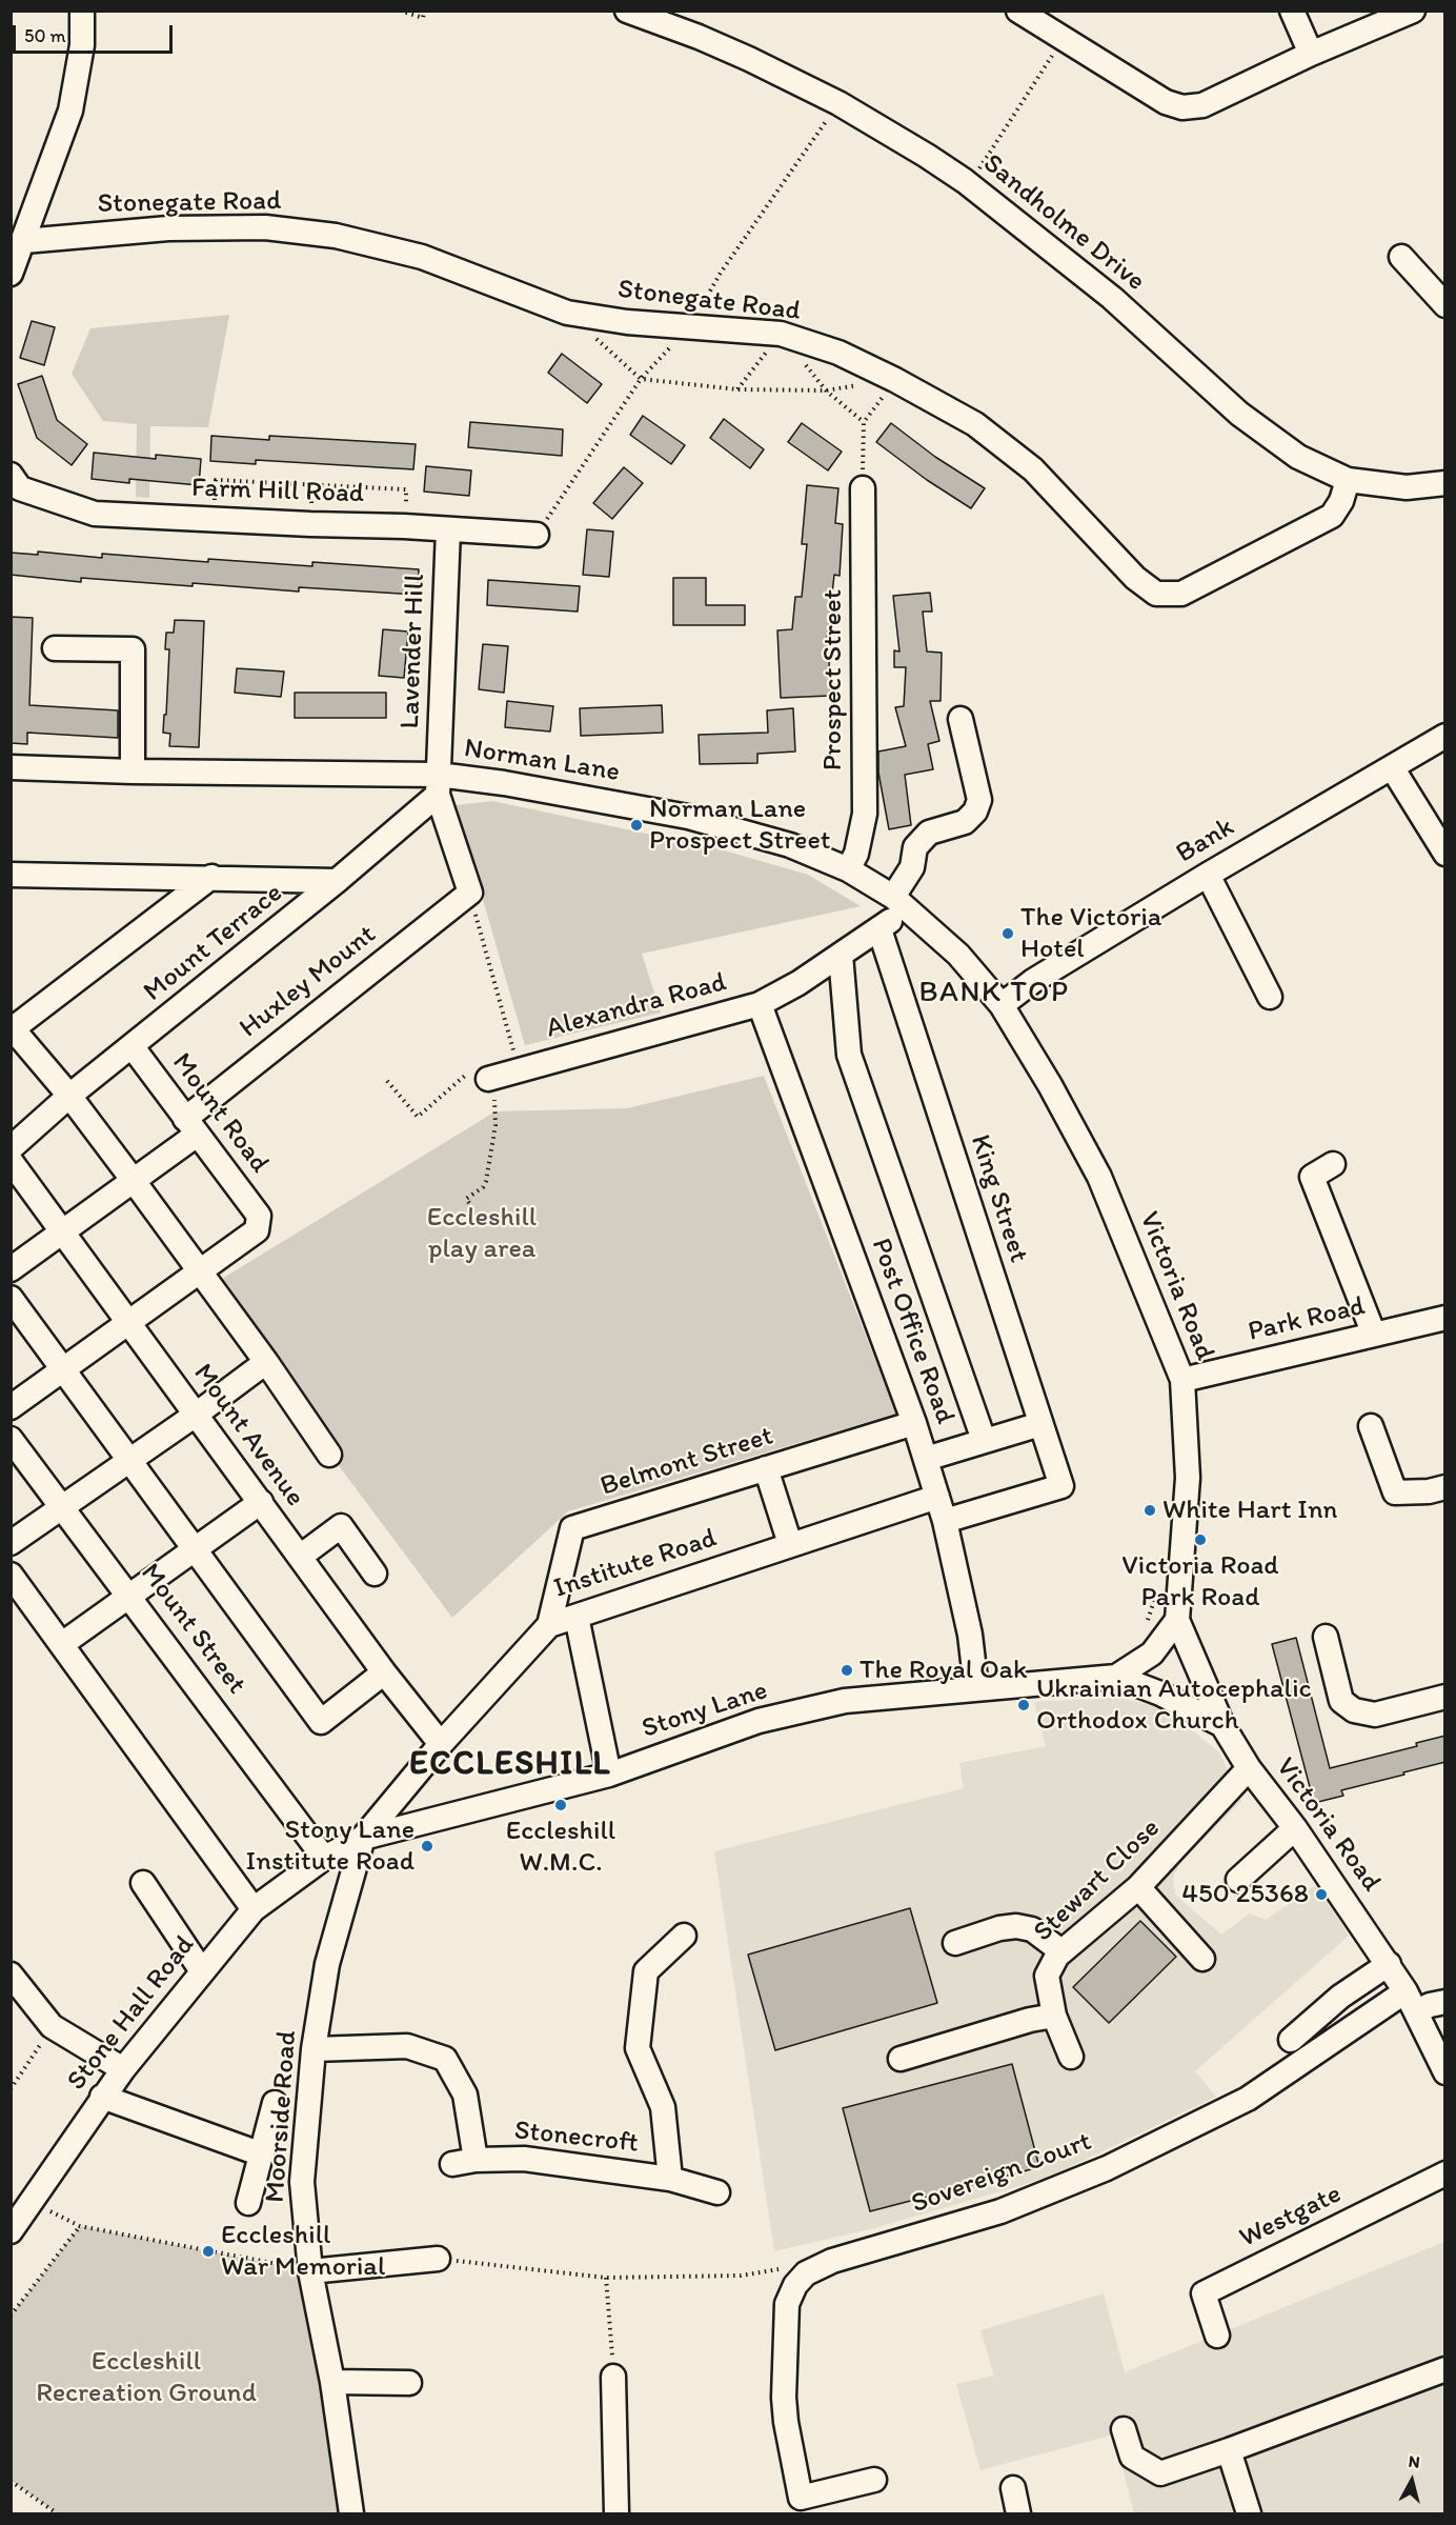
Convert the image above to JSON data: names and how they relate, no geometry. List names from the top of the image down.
{
  "streets": {
    "street": [
      "Stonegate Road",
      "Sandholme Drive",
      "Farm Hill Road",
      "Lavender Hill",
      "Prospect Street",
      "Norman Lane",
      "Bank",
      "Mount Terrace",
      "Huxley Mount",
      "Alexandra Road",
      "Mount Road",
      "King Street",
      "Victoria Road",
      "Park Road",
      "Post Office Road",
      "Mount Avenue",
      "Belmont Street",
      "Institute Road",
      "Mount Street",
      "Stony Lane",
      "Stewart Close",
      "Stone Hall Road",
      "Moorside Road",
      "Stonecroft",
      "Sovereign Court",
      "Westgate"
    ]
  },
  "crossings": [
    ["Stonegate Road", "Sandholme Drive"],
    ["Farm Hill Road", "Lavender Hill"],
    ["Lavender Hill", "Norman Lane"],
    ["Lavender Hill", "Mount Terrace"],
    ["Prospect Street", "Norman Lane"],
    ["Norman Lane", "Bank"],
    ["Norman Lane", "Mount Terrace"],
    ["Norman Lane", "Alexandra Road"],
    ["Norman Lane", "Victoria Road"],
    ["Bank", "Victoria Road"],
    ["Mount Terrace", "Mount Road"],
    ["Huxley Mount", "Mount Road"],
    ["Huxley Mount", "Mount Avenue"],
    ["Alexandra Road", "King Street"],
    ["Alexandra Road", "Post Office Road"],
    ["King Street", "Post Office Road"],
    ["Victoria Road", "Park Road"],
    ["Victoria Road", "Stony Lane"],
    ["Victoria Road", "Stewart Close"],
    ["Victoria Road", "Sovereign Court"],
    ["Post Office Road", "Belmont Street"],
    ["Post Office Road", "Institute Road"],
    ["Post Office Road", "Stony Lane"],
    ["Mount Avenue", "Institute Road"],
    ["Belmont Street", "Institute Road"],
    ["Institute Road", "Stony Lane"],
    ["Institute Road", "Moorside Road"],
    ["Mount Street", "Stony Lane"],
    ["Mount Street", "Stone Hall Road"],
    ["Stony Lane", "Stone Hall Road"],
    ["Stony Lane", "Moorside Road"],
    ["Moorside Road", "Stonecroft"]
  ],
  "districts": ["BANK TOP", "ECCLESHILL"],
  "parks": ["Eccleshill play area", "Eccleshill Recreation Ground"],
  "places": [
    "Norman Lane Prospect Street",
    "The Victoria Hotel",
    "White Hart Inn",
    "Victoria Road Park Road",
    "The Royal Oak",
    "Ukrainian Autocephalic Orthodox Church",
    "Eccleshill W.M.C.",
    "Stony Lane Institute Road",
    "450 25368",
    "Eccleshill War Memorial"
  ],
  "scale_bar": "50 m",
  "north": "top"
}
